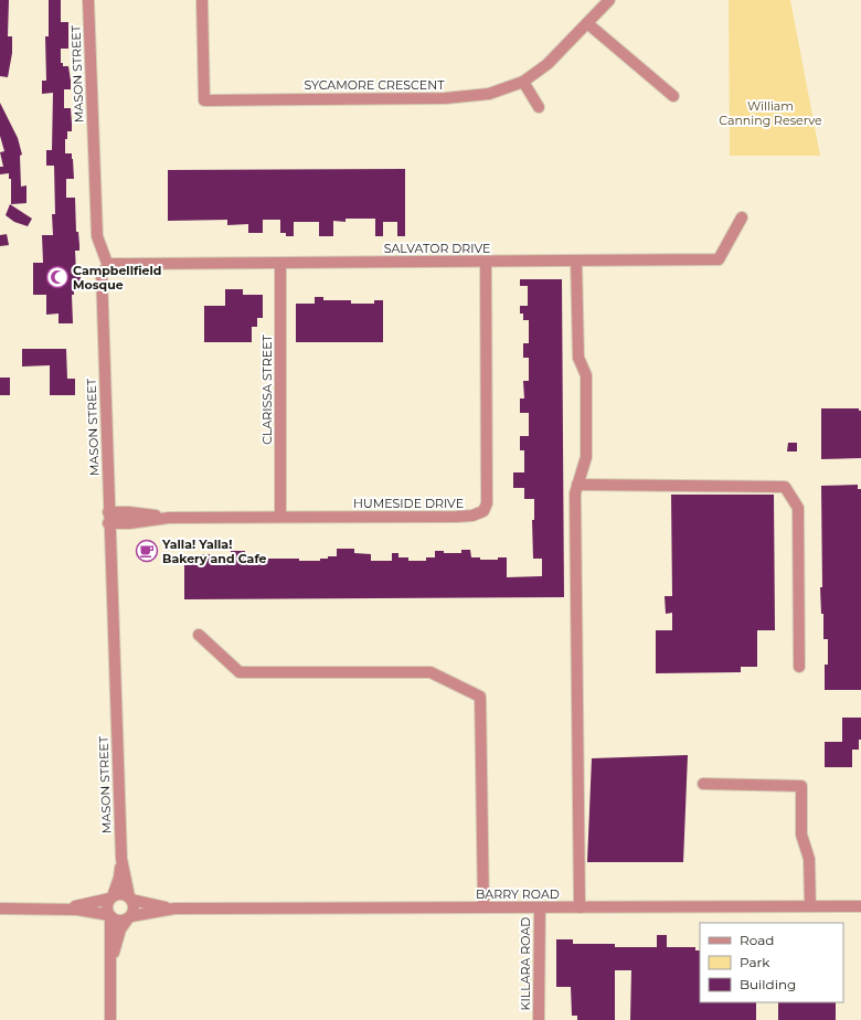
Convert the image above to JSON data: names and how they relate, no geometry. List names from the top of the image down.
{
  "streets": {
    "street": [
      "MASON STREET",
      "SYCAMORE CRESCENT",
      "SALVATOR DRIVE",
      "CLARISSA STREET",
      "HUMESIDE DRIVE",
      "BARRY ROAD",
      "KILLARA ROAD"
    ]
  },
  "crossings": [
    ["MASON STREET", "SALVATOR DRIVE"],
    ["MASON STREET", "HUMESIDE DRIVE"],
    ["MASON STREET", "BARRY ROAD"],
    ["SALVATOR DRIVE", "CLARISSA STREET"],
    ["SALVATOR DRIVE", "HUMESIDE DRIVE"],
    ["CLARISSA STREET", "HUMESIDE DRIVE"],
    ["BARRY ROAD", "KILLARA ROAD"]
  ],
  "parks": ["William Canning Reserve"],
  "places": {
    "mosque": ["Campbellfield Mosque"],
    "cafe": ["Yalla! Yalla! Bakery and Cafe"]
  },
  "legend": ["Road", "Park", "Building"]
}
